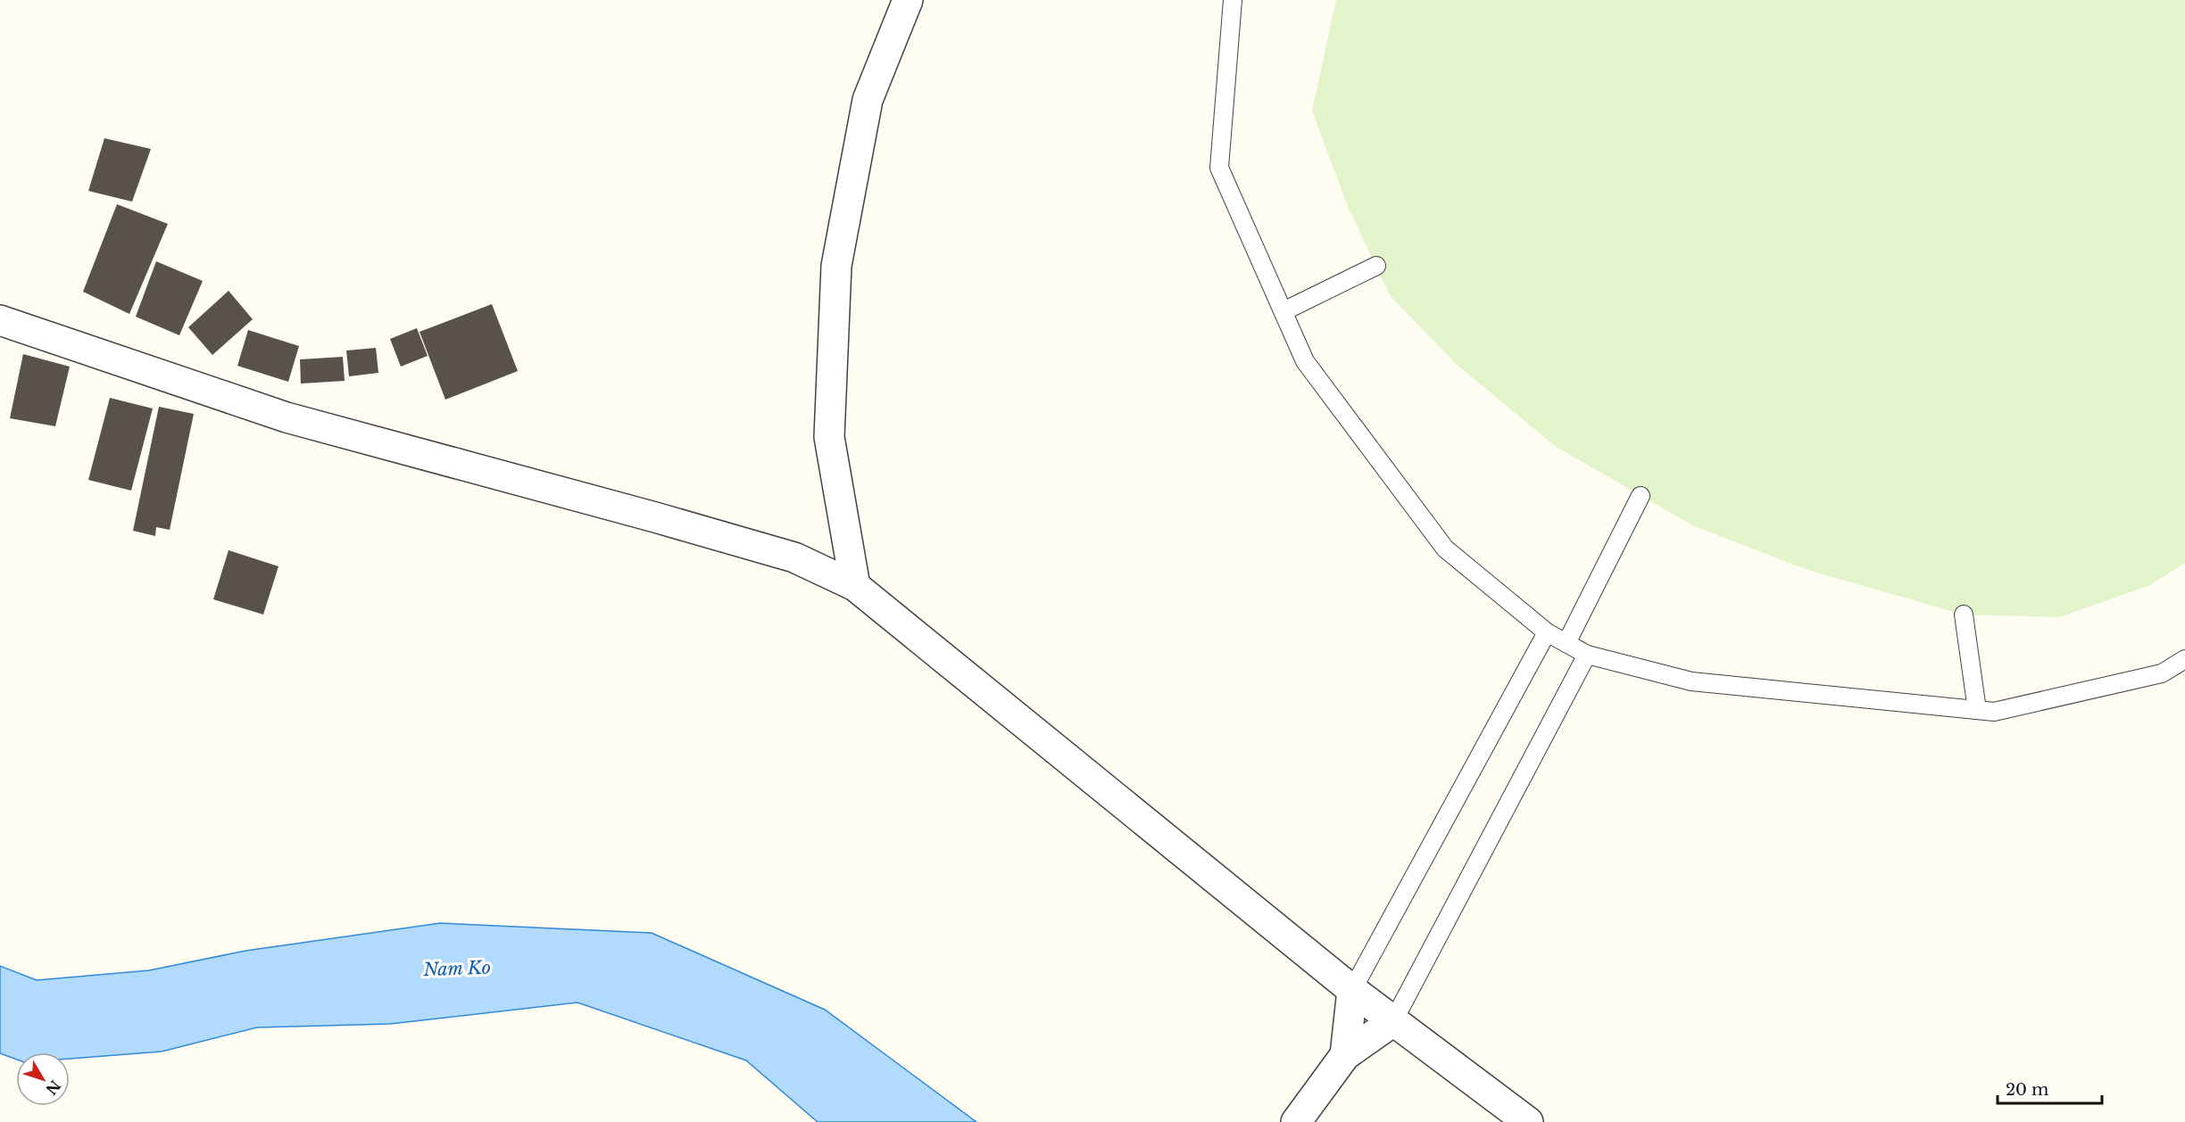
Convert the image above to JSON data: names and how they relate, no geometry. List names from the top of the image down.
{
  "water": ["Nam Ko"],
  "scale_bar": "20 m",
  "north": "bottom right"
}
